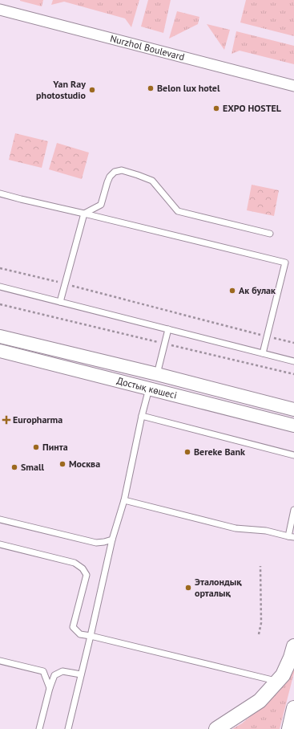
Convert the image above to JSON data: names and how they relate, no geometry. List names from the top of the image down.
{
  "streets": {
    "street": ["Nurzhol Boulevard", "Достық көшесі"]
  },
  "places": {
    "other": [
      "Belon lux hotel",
      "Yan Ray photostudio",
      "EXPO HOSTEL",
      "Ак булак",
      "Пинта",
      "Bereke Bank",
      "Москва",
      "Small",
      "Эталондық орталық"
    ],
    "health": ["Europharma"]
  }
}
